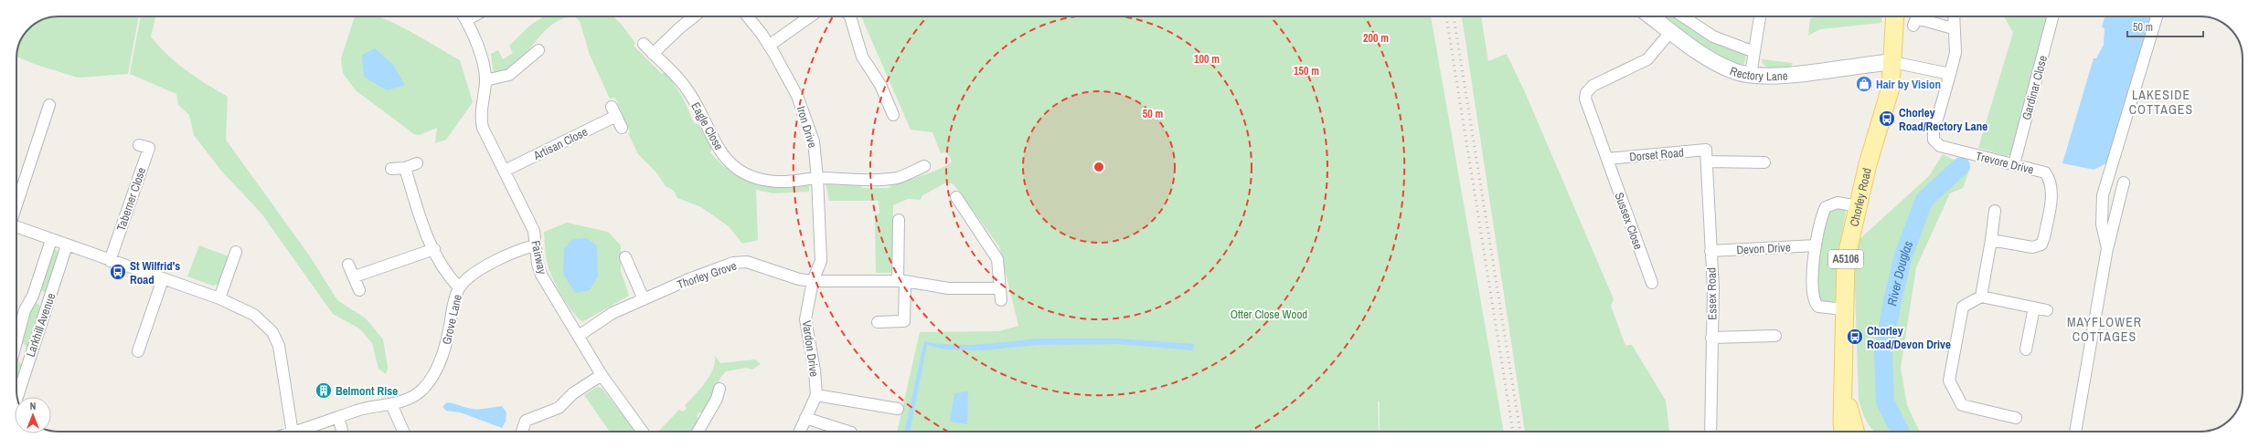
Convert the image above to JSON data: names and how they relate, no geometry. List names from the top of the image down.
{
  "streets": {
    "main road": ["Rectory Lane", "Chorley Road", "A5106"],
    "street": [
      "Gardinar Close",
      "Eagle Close",
      "Iron Drive",
      "Artisan Close",
      "Dorset Road",
      "Trevore Drive",
      "Taberner Close",
      "Sussex Close",
      "Devon Drive",
      "Fairway",
      "Thorley Grove",
      "Essex Road",
      "Grove Lane",
      "Larkhill Avenue",
      "Vardon Drive"
    ]
  },
  "crossings": [
    ["Rectory Lane", "Chorley Road"],
    ["Rectory Lane", "Sussex Close"],
    ["Gardinar Close", "Trevore Drive"],
    ["Eagle Close", "Iron Drive"],
    ["Iron Drive", "Thorley Grove"],
    ["Iron Drive", "Vardon Drive"],
    ["Artisan Close", "Fairway"],
    ["Dorset Road", "Sussex Close"],
    ["Dorset Road", "Essex Road"],
    ["Devon Drive", "Essex Road"],
    ["Fairway", "Thorley Grove"],
    ["Fairway", "Grove Lane"],
    ["Thorley Grove", "Vardon Drive"]
  ],
  "districts": ["LAKESIDE COTTAGES", "MAYFLOWER COTTAGES"],
  "water": ["River Douglas"],
  "parks": ["Otter Close Wood"],
  "places": {
    "shop": ["Hair by Vision"],
    "bus stop": ["Chorley Road/Rectory Lane", "St Wilfrid's Road", "Chorley Road/Devon Drive"],
    "building": ["Belmont Rise"]
  },
  "scale_bar": "50 m",
  "north": "top",
  "rings": [
    "200 m",
    "100 m",
    "150 m",
    "50 m"
  ]
}
